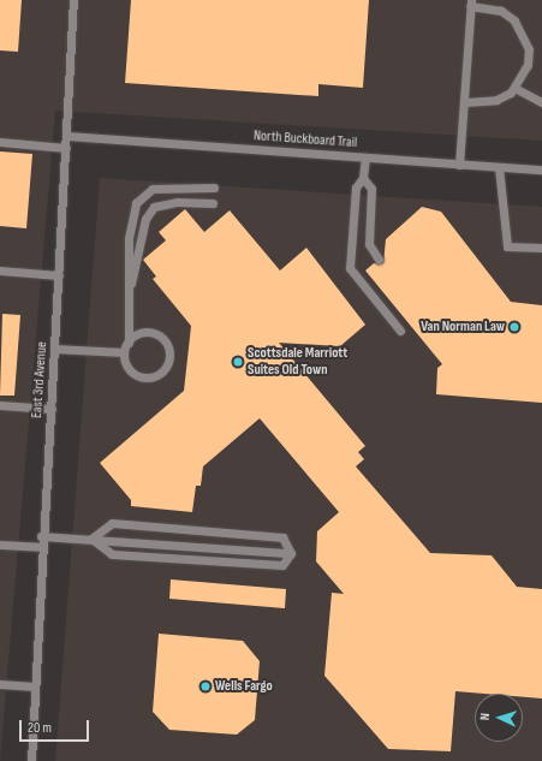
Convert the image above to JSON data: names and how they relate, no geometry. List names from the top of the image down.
{
  "streets": {
    "street": ["North Buckboard Trail", "East 3rd Avenue"]
  },
  "crossings": [
    ["North Buckboard Trail", "East 3rd Avenue"]
  ],
  "places": ["Van Norman Law", "Scottsdale Marriott Suites Old Town", "Wells Fargo"],
  "scale_bar": "20 m",
  "north": "left"
}
